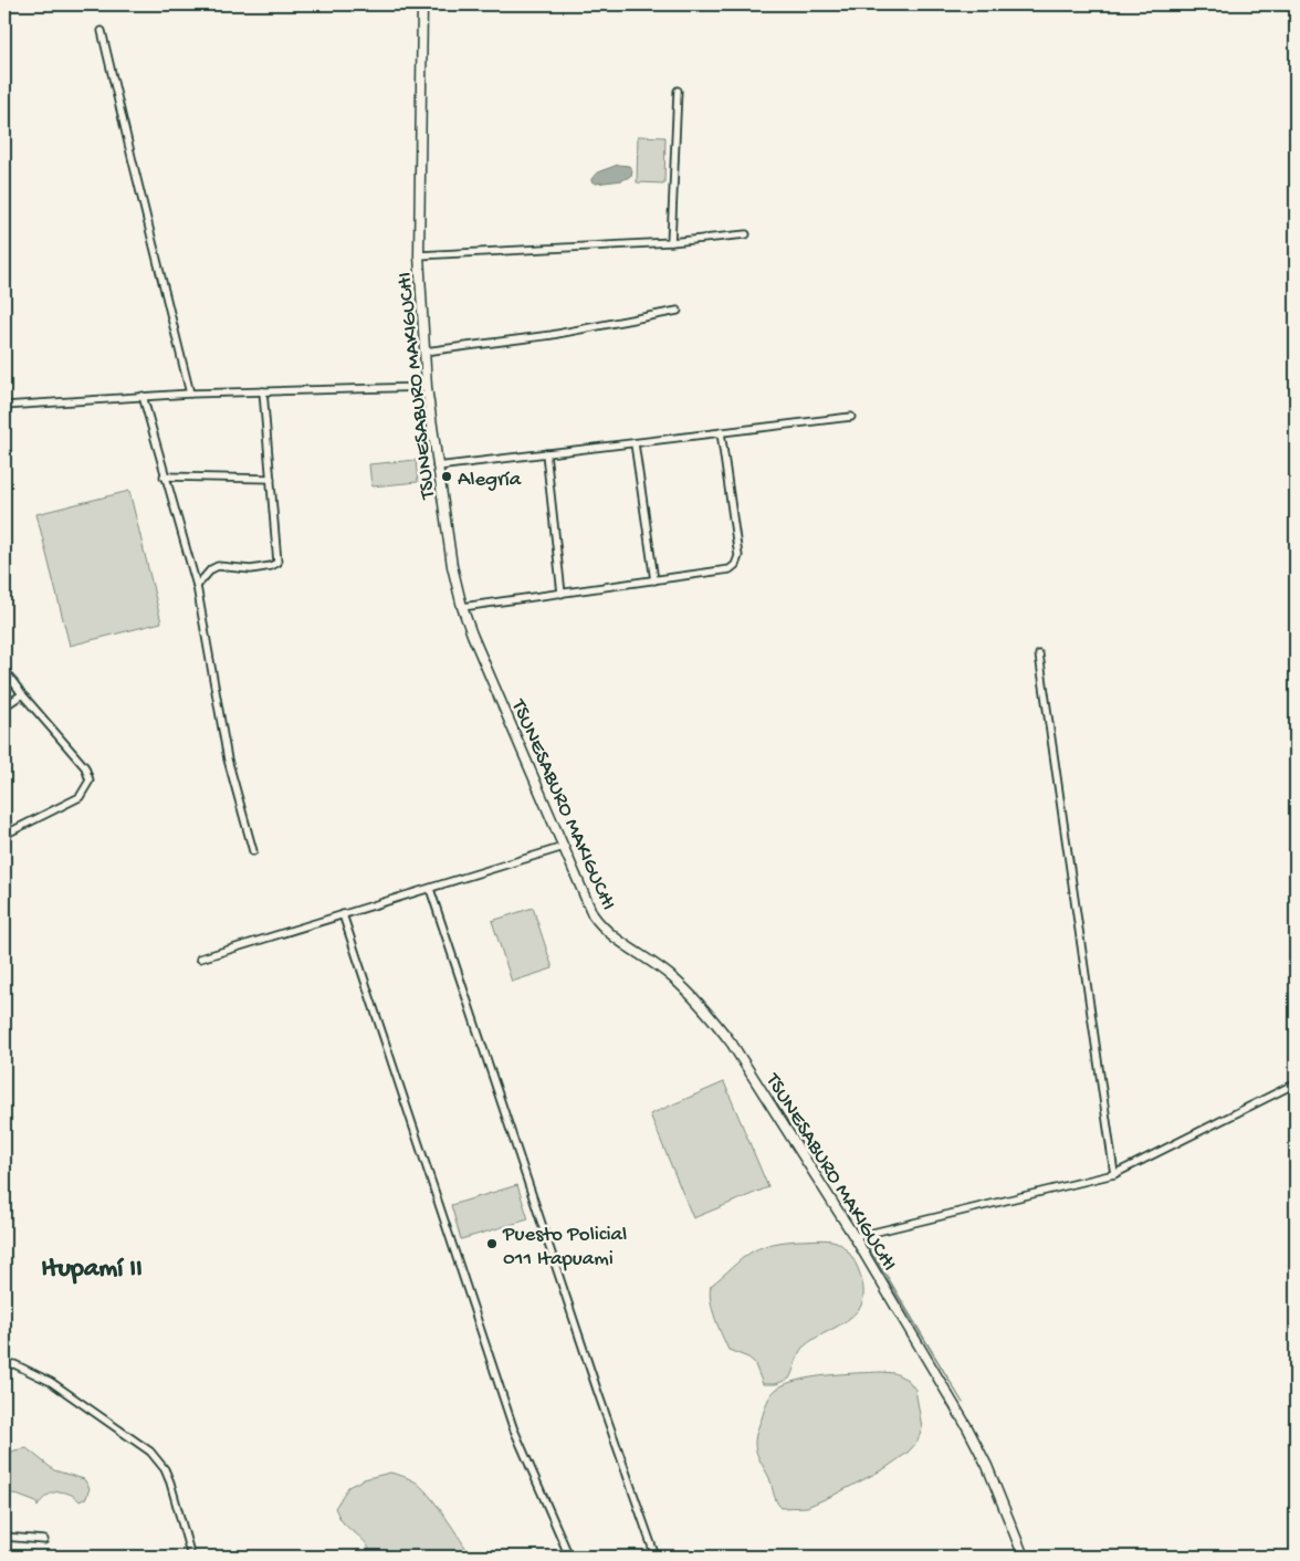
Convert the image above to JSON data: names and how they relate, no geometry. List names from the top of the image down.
{
  "streets": {
    "street": ["TSUNESABURO MAKIGUCHI"]
  },
  "districts": ["Itupamí II"],
  "places": ["Alegría", "Puesto Policial 011 Itapuami"]
}
